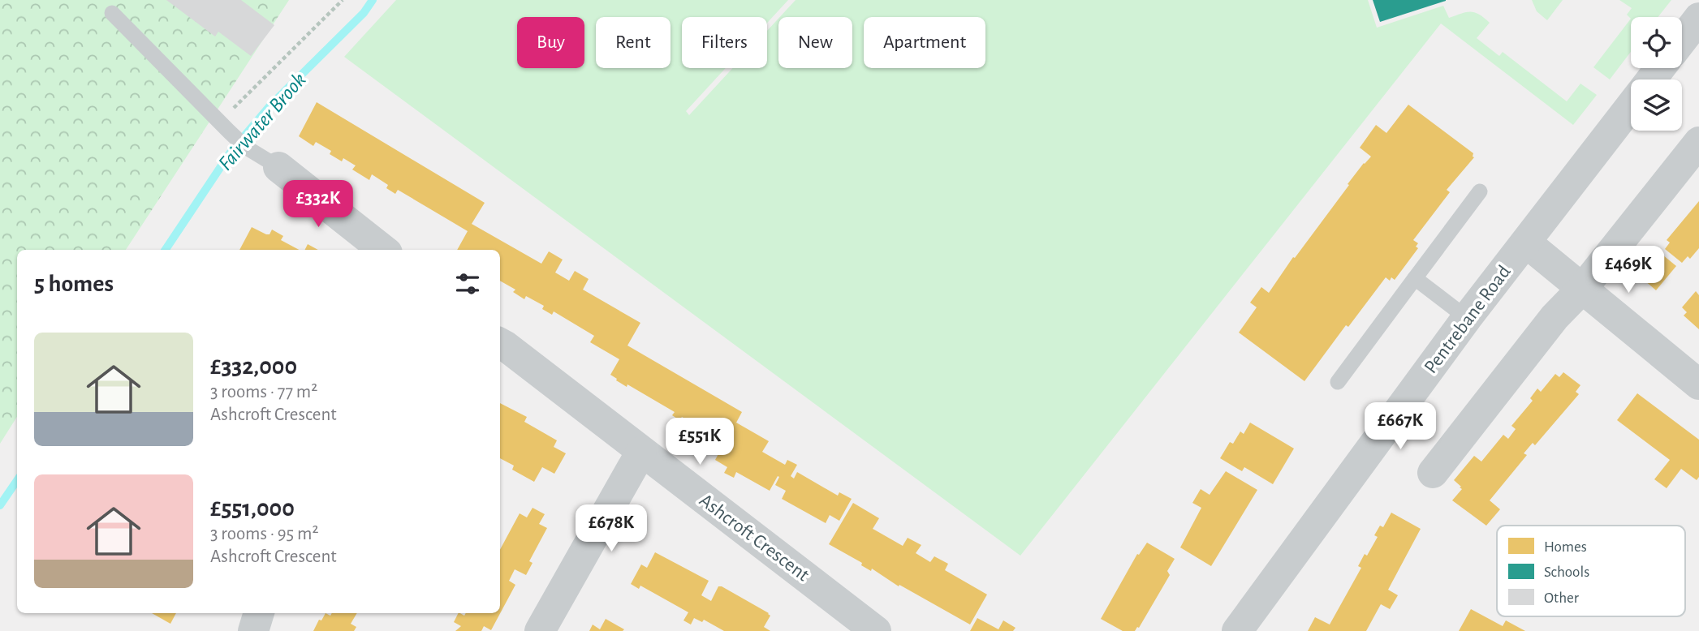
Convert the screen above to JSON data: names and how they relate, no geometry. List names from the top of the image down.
{
  "streets": {
    "street": ["Pentrebane Road", "Ashcroft Crescent"]
  },
  "water": ["Fairwater Brook"],
  "legend": ["Homes", "Schools", "Other"],
  "page": {
    "chip": [
      "Buy",
      "Rent",
      "Filters",
      "New",
      "Apartment"
    ],
    "price": [
      "£332K",
      "£469K",
      "£667K",
      "£551K",
      "£678K"
    ],
    "heading": "5 homes",
    "list": [
      {
        "name": "£332,000",
        "note": "3 rooms · 77 m² · Ashcroft Crescent"
      },
      {
        "name": "£551,000",
        "note": "3 rooms · 95 m² · Ashcroft Crescent"
      }
    ]
  }
}
